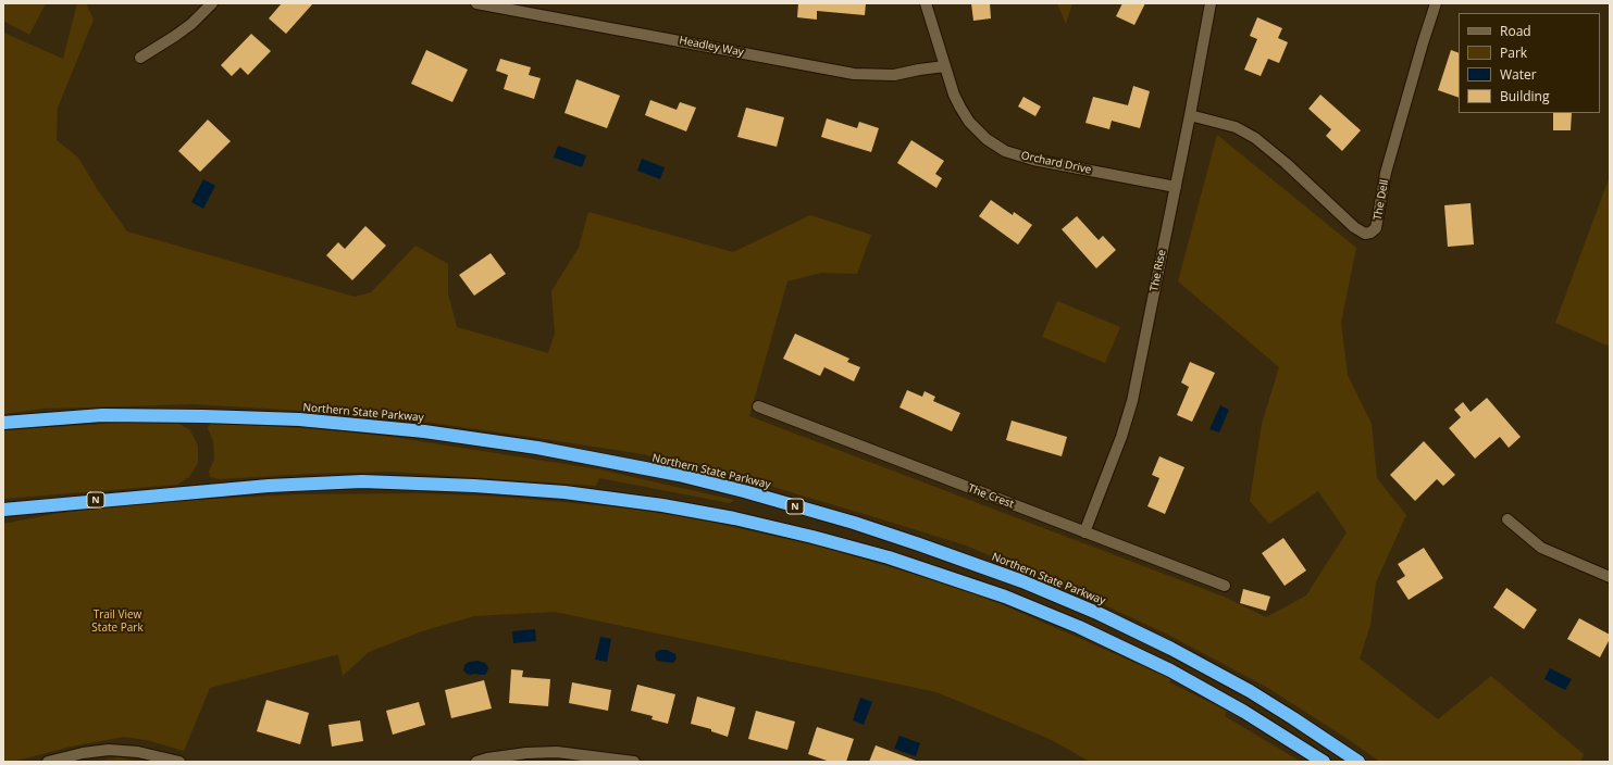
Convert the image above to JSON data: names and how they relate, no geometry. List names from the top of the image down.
{
  "streets": {
    "highway": ["Northern State Parkway", "N"],
    "street": [
      "Headley Way",
      "Orchard Drive",
      "The Dell",
      "The Rise",
      "The Crest"
    ]
  },
  "crossings": [
    ["Headley Way", "Orchard Drive"],
    ["Orchard Drive", "The Rise"],
    ["The Dell", "The Rise"],
    ["The Rise", "The Crest"]
  ],
  "parks": ["Trail View State Park"],
  "legend": [
    "Road",
    "Park",
    "Water",
    "Building"
  ]
}
